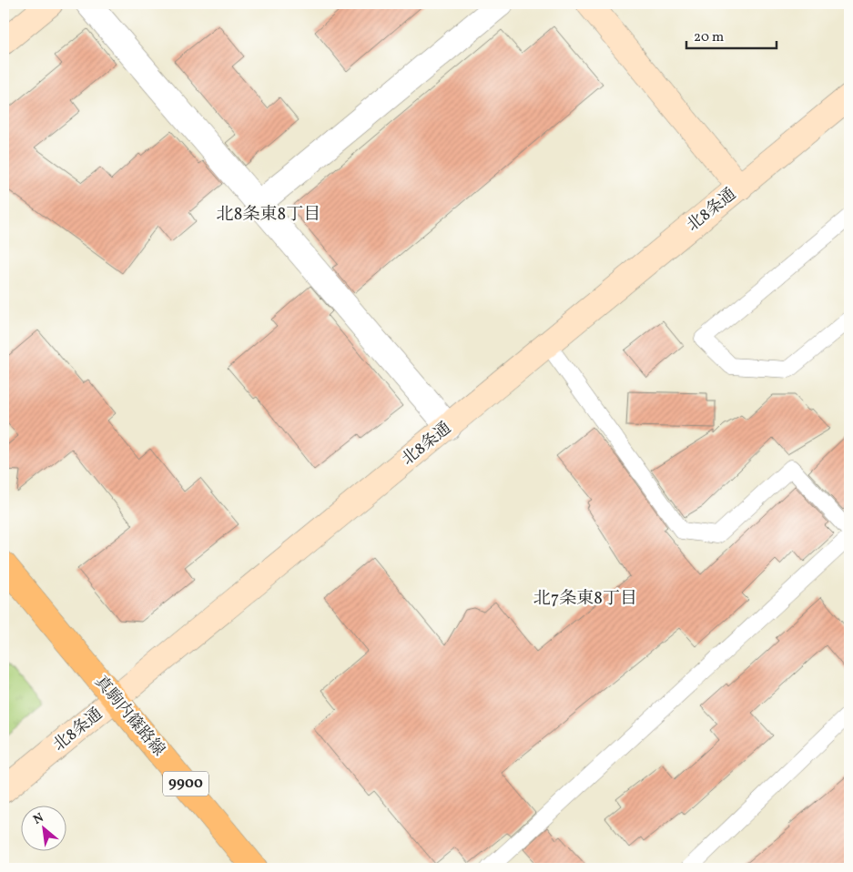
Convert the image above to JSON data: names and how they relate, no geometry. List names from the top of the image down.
{
  "streets": {
    "main road": ["真駒内篠路線", "9900"],
    "street": ["北8条通"]
  },
  "crossings": [
    ["北8条通", "真駒内篠路線"]
  ],
  "districts": ["北8条東8丁目", "北7条東8丁目"],
  "scale_bar": "20 m",
  "north": "top left"
}
